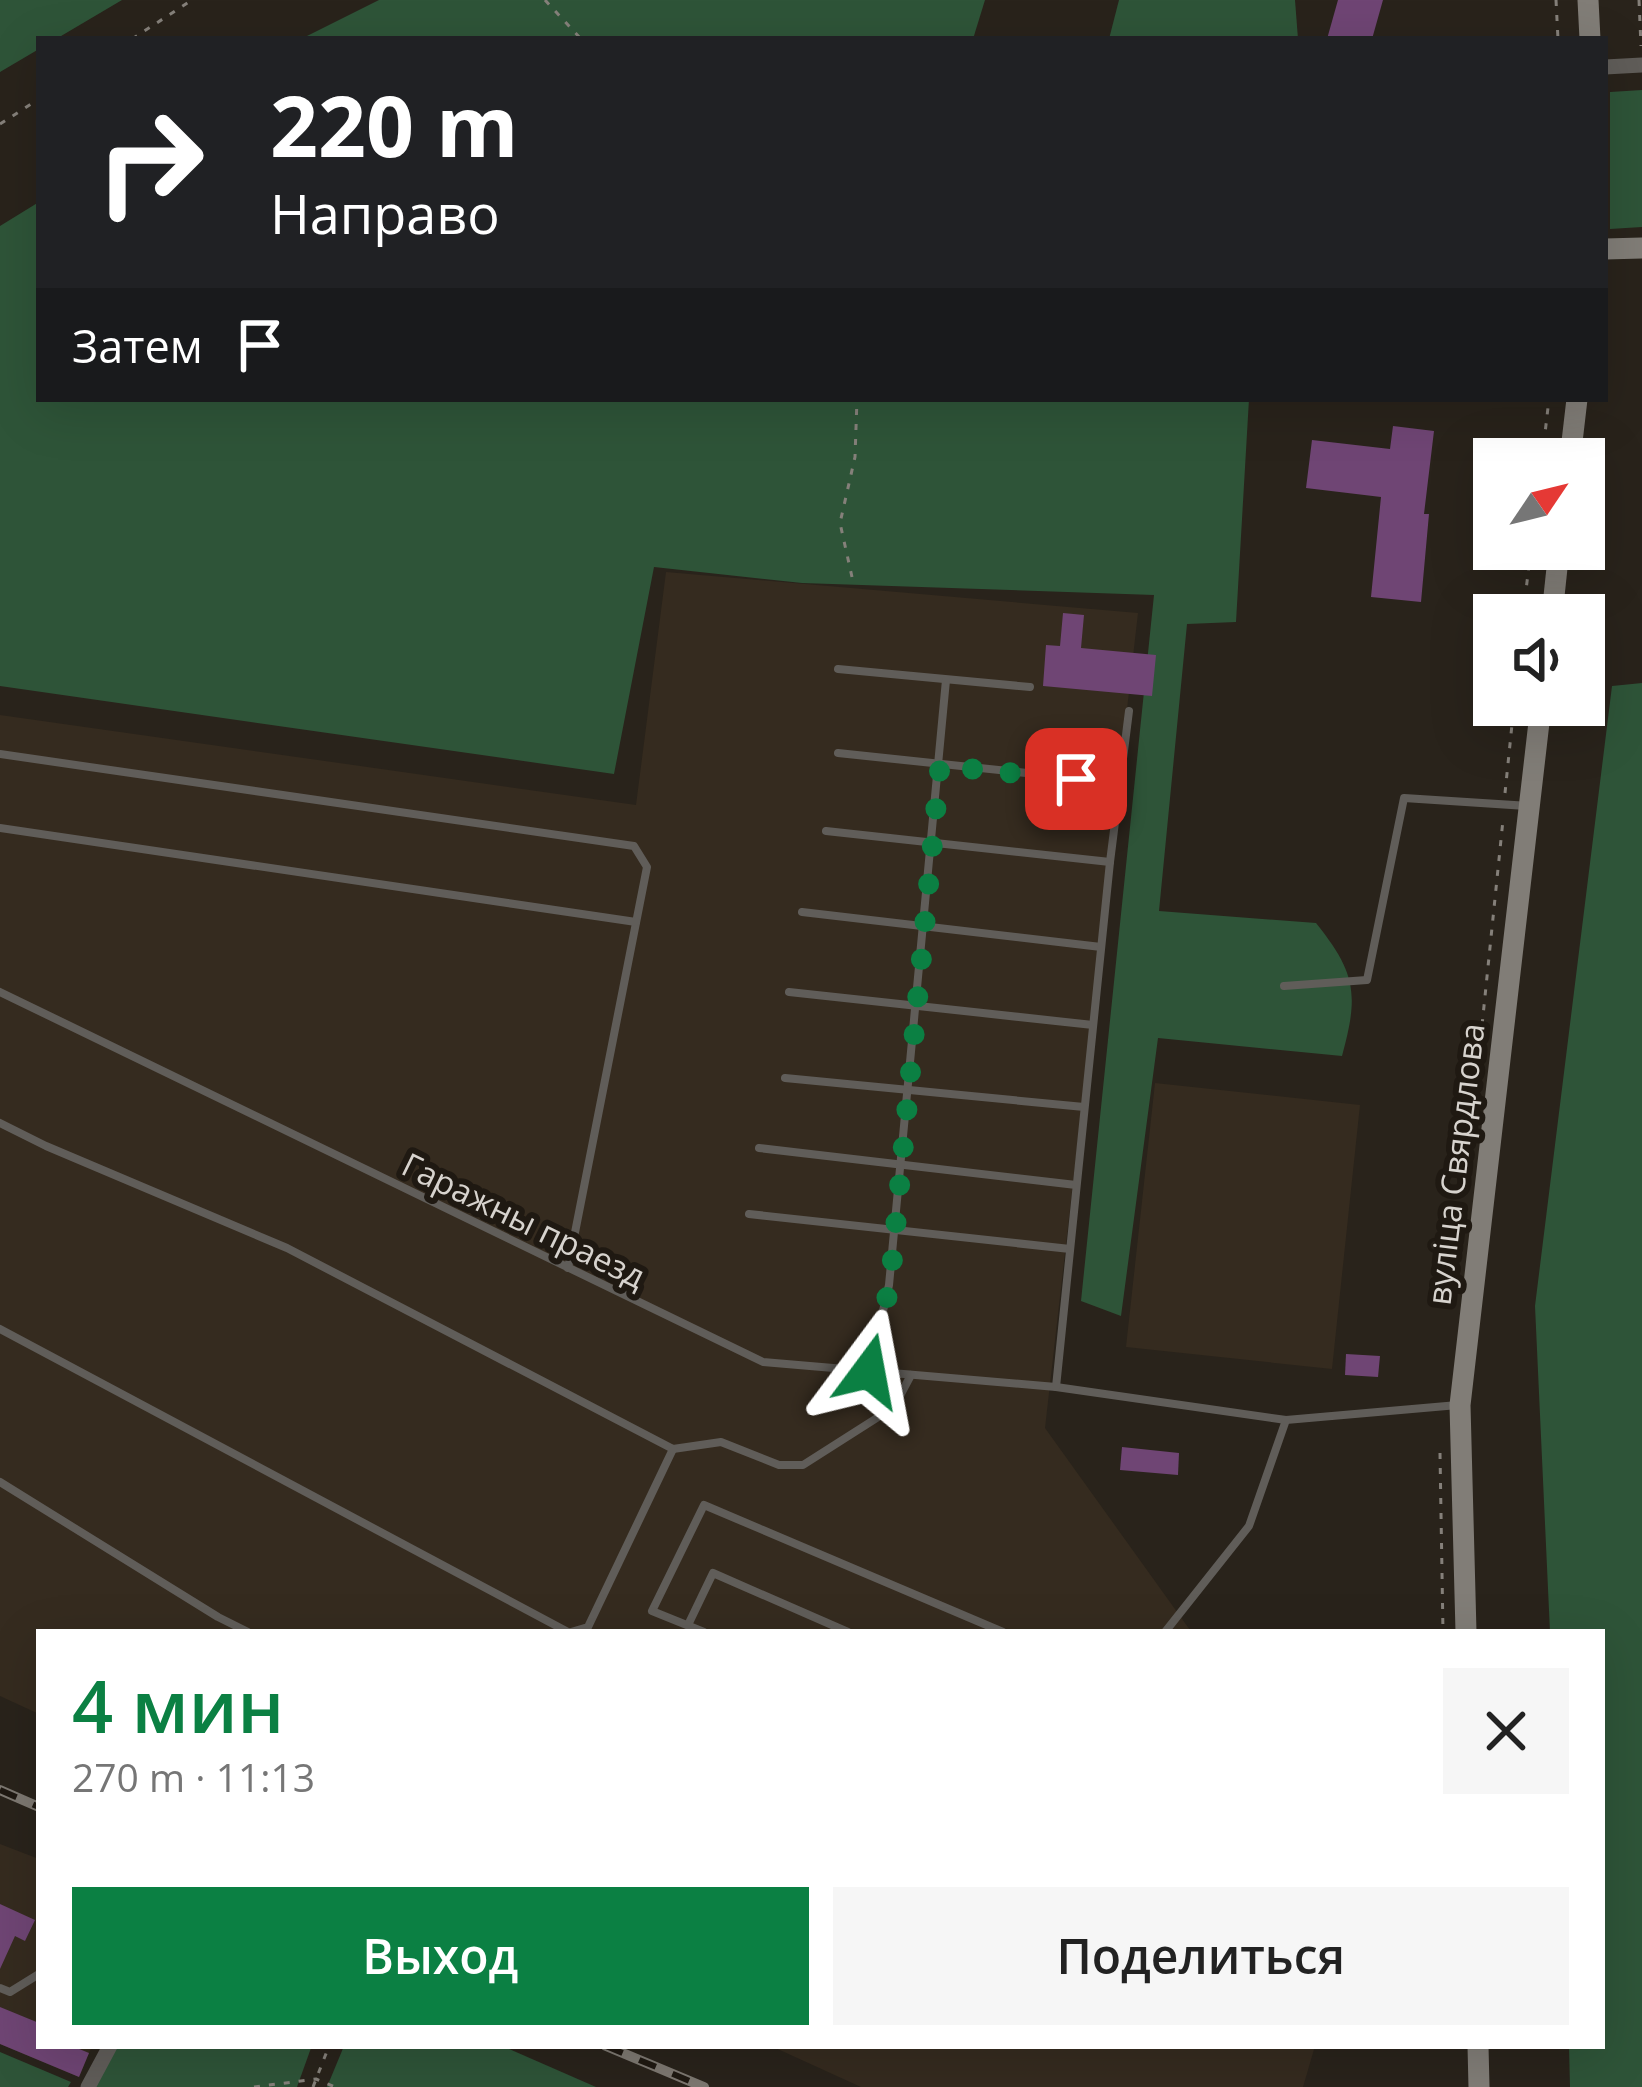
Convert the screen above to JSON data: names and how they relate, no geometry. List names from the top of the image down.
{
  "streets": {
    "main road": ["вуліца Свярдлова"],
    "lane": ["Гаражны праезд"]
  },
  "crossings": [
    ["вуліца Свярдлова", "Гаражны праезд"]
  ],
  "north": "top right",
  "page": {
    "turn": ["220 m", "Направо"],
    "then": "Затем",
    "heading": ["4 мин", "270 m · 11:13"],
    "buttons": ["Выход", "Поделиться"]
  }
}
